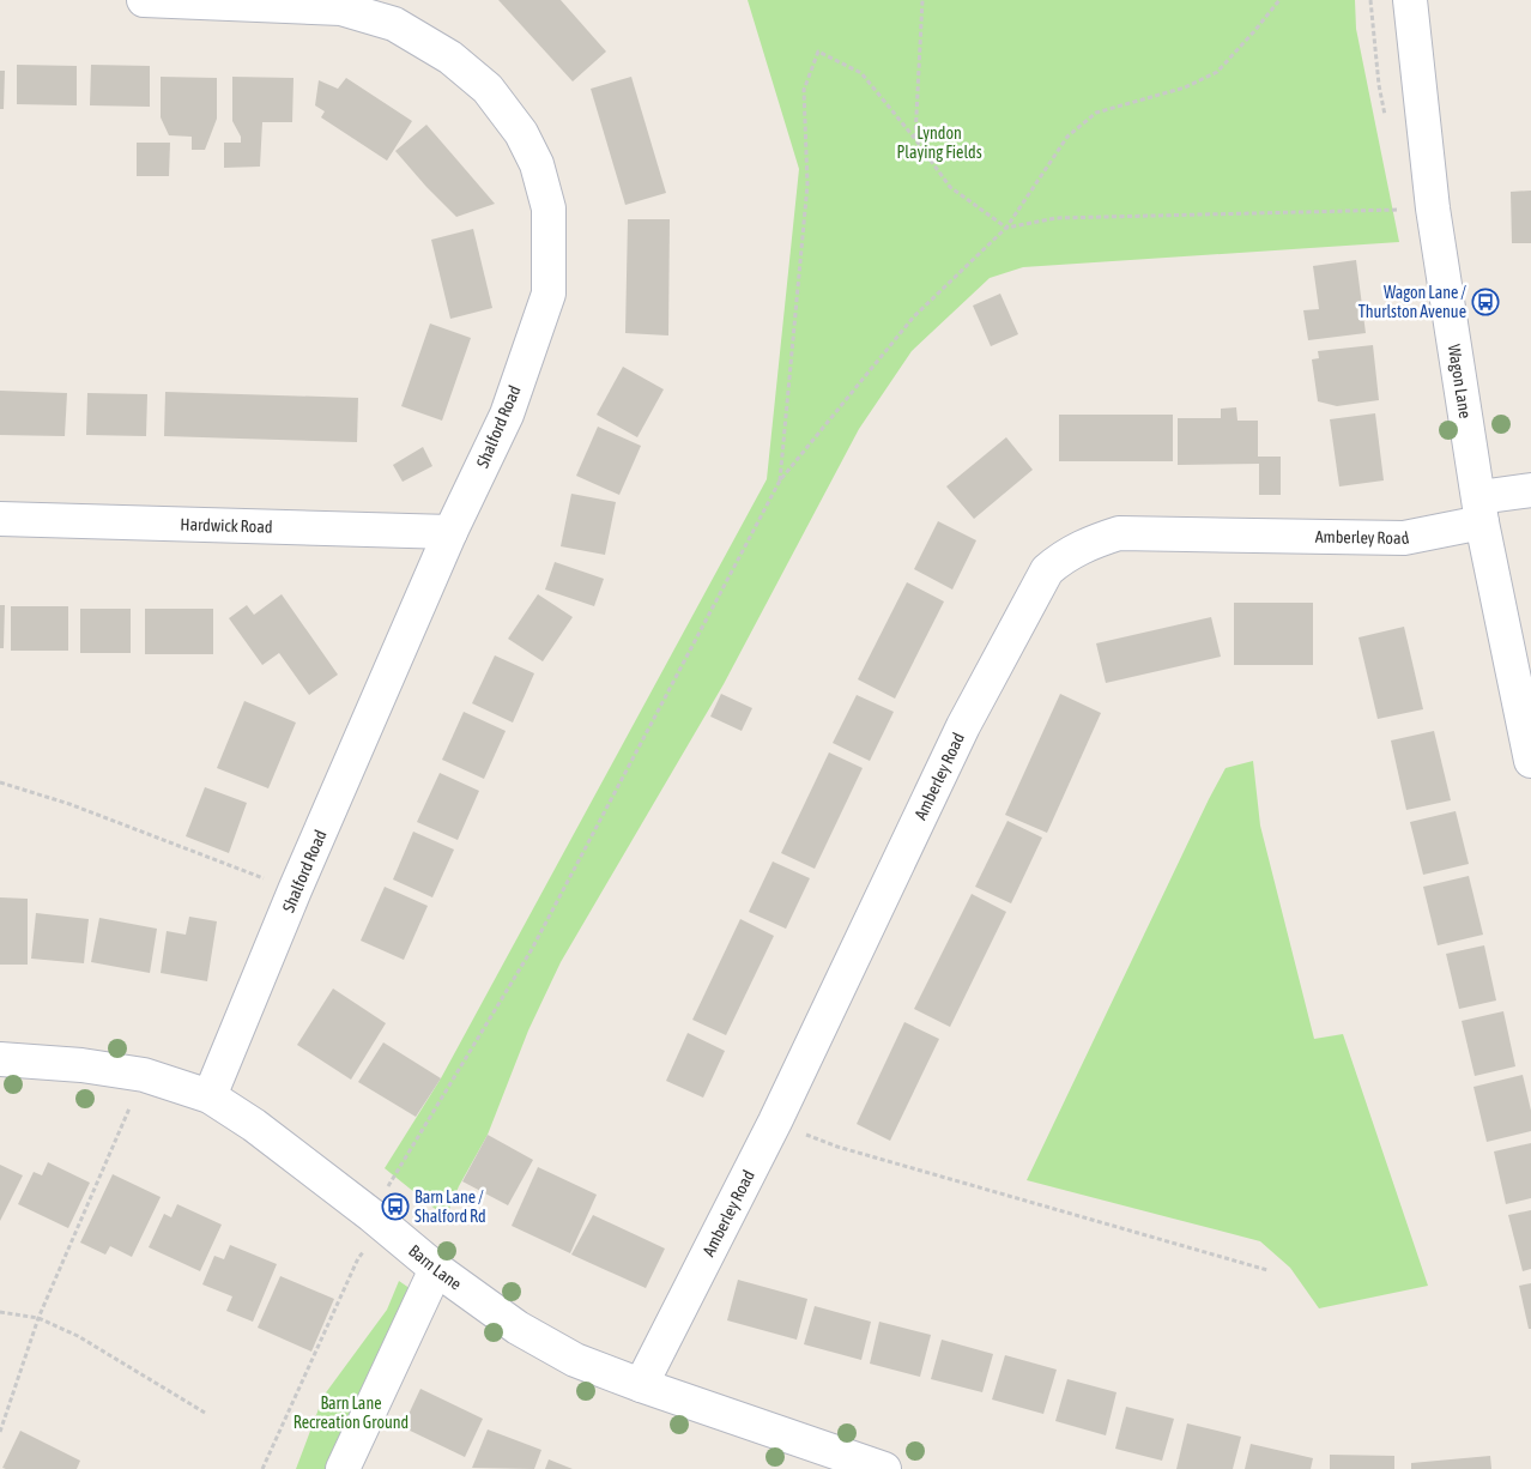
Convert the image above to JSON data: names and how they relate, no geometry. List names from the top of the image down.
{
  "streets": {
    "street": [
      "Wagon Lane",
      "Shalford Road",
      "Hardwick Road",
      "Amberley Road",
      "Barn Lane"
    ]
  },
  "crossings": [
    ["Wagon Lane", "Amberley Road"],
    ["Shalford Road", "Hardwick Road"],
    ["Shalford Road", "Barn Lane"],
    ["Amberley Road", "Barn Lane"]
  ],
  "parks": ["Lyndon Playing Fields", "Barn Lane Recreation Ground"],
  "places": {
    "bus stop": ["Wagon Lane / Thurlston Avenue", "Barn Lane / Shalford Rd"]
  }
}
